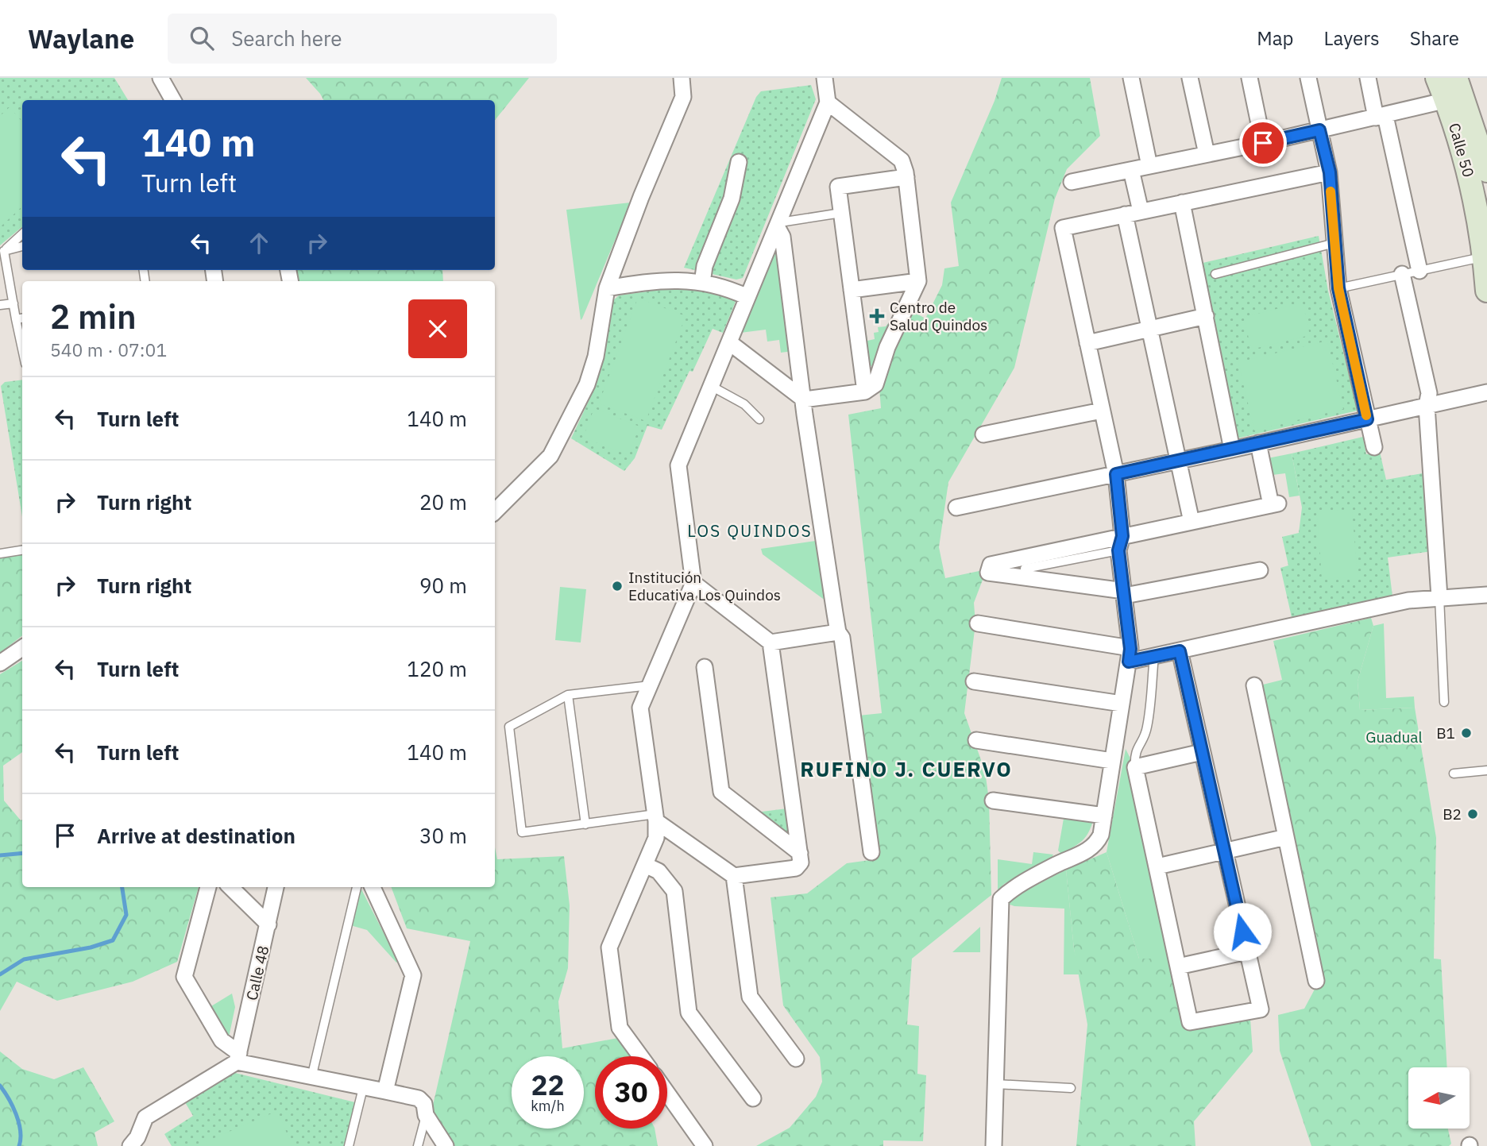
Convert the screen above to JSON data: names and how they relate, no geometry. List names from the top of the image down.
{
  "streets": {
    "main road": ["Calle 50"],
    "street": ["Calle 48"]
  },
  "districts": ["LOS QUINDOS", "RUFINO J. CUERVO"],
  "parks": ["Guadual"],
  "places": {
    "health": ["Centro de Salud Quindos"],
    "other": ["Institución Educativa Los Quindos", "B1", "B2"]
  },
  "north": "left",
  "page": {
    "header": "Waylane",
    "search": "Search here",
    "nav": ["Map", "Layers", "Share"],
    "turn": ["140 m", "Turn left"],
    "heading": ["2 min", "540 m · 07:01"],
    "list": [
      {
        "name": "Turn left",
        "value": "140 m"
      },
      {
        "name": "Turn right",
        "value": "20 m"
      },
      {
        "name": "Turn right",
        "value": "90 m"
      },
      {
        "name": "Turn left",
        "value": "120 m"
      },
      {
        "name": "Turn left",
        "value": "140 m"
      },
      {
        "name": "Arrive at destination",
        "value": "30 m"
      }
    ],
    "speed": "22 km/h",
    "limit": "30"
  }
}
